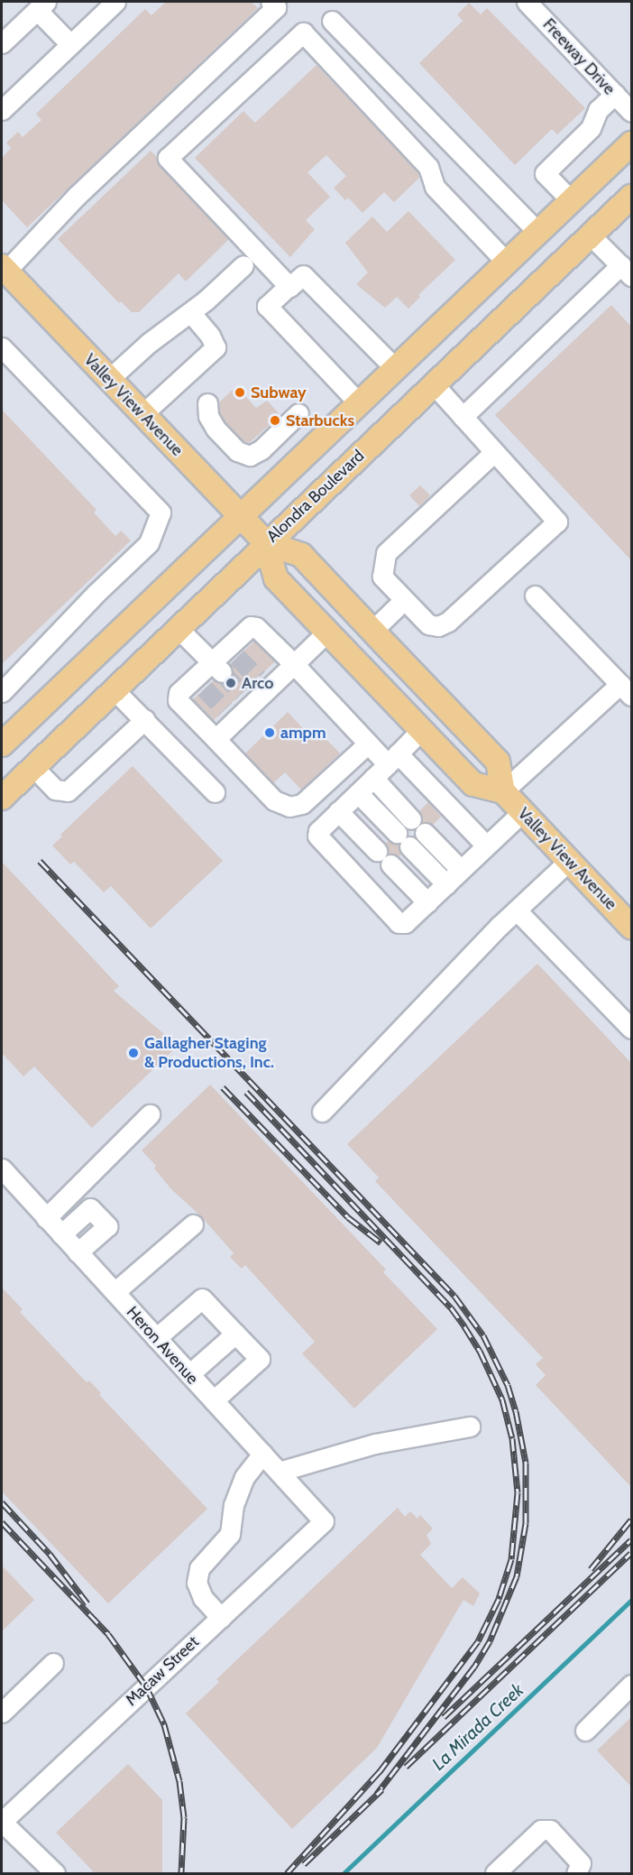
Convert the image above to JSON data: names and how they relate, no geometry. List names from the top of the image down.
{
  "streets": {
    "main road": ["Valley View Avenue", "Alondra Boulevard"],
    "street": ["Freeway Drive", "Heron Avenue", "Macaw Street"]
  },
  "crossings": [
    ["Valley View Avenue", "Alondra Boulevard"],
    ["Heron Avenue", "Macaw Street"]
  ],
  "water": ["La Mirada Creek"],
  "places": [
    "Subway",
    "Starbucks",
    "Arco",
    "ampm",
    "Gallagher Staging & Productions, Inc."
  ]
}
